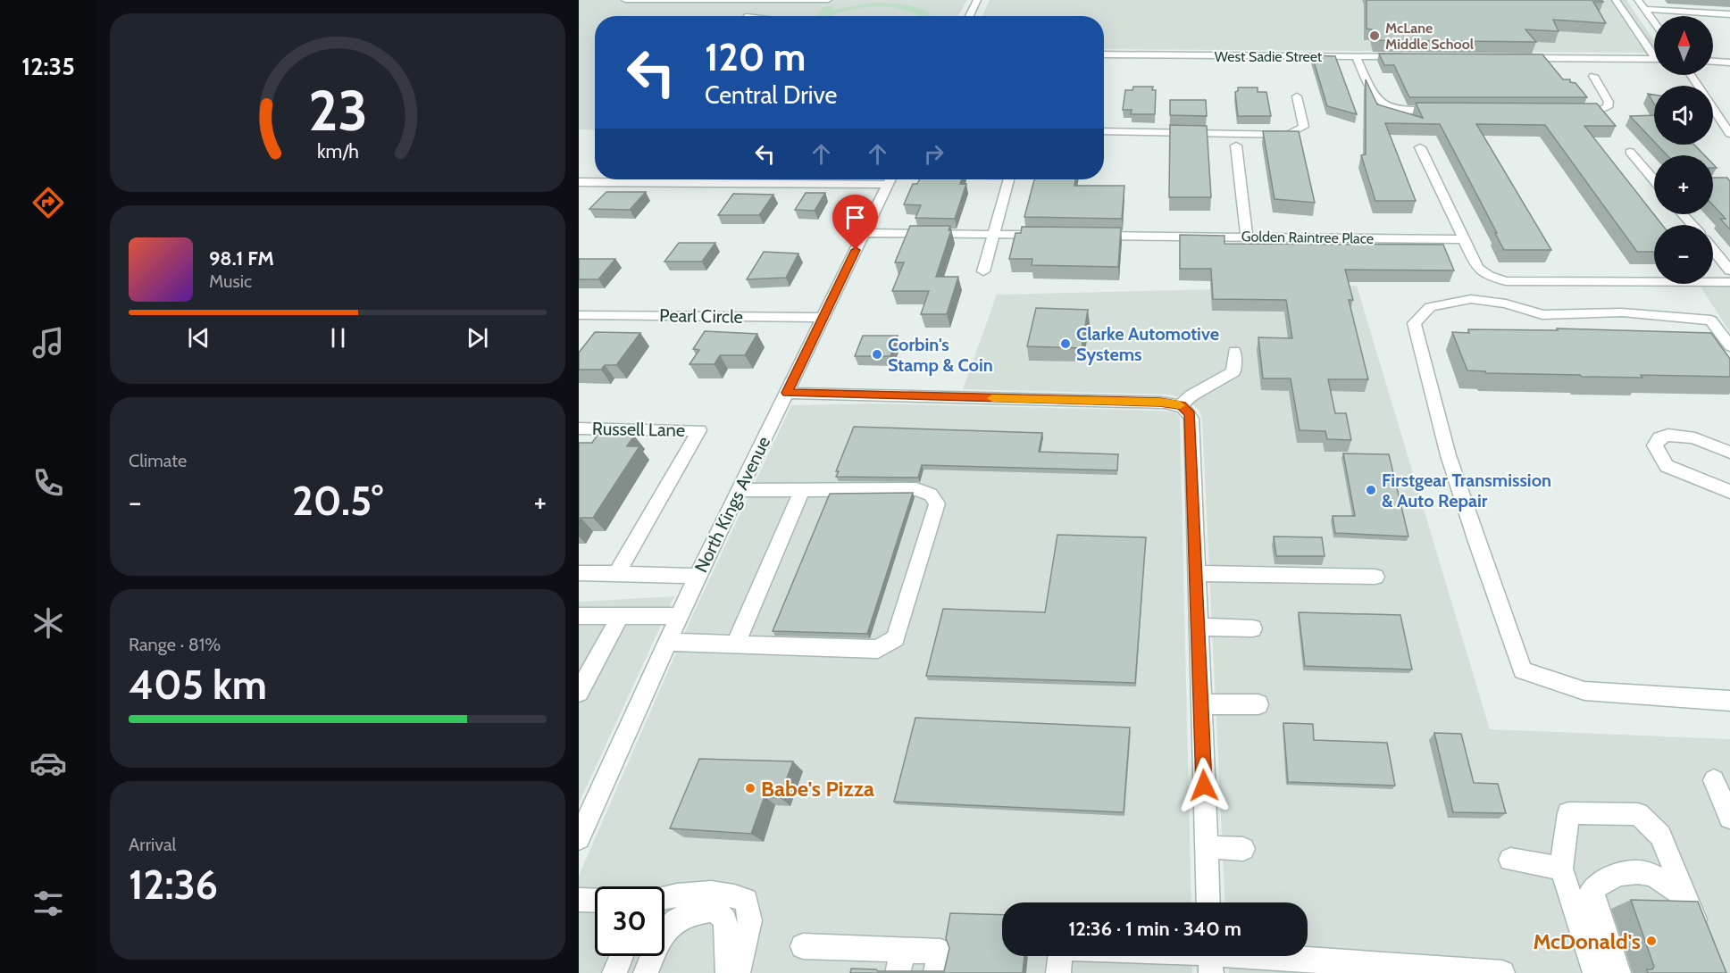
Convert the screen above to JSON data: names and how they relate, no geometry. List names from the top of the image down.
{
  "streets": {
    "street": [
      "West Sadie Street",
      "Golden Raintree Place",
      "Pearl Circle",
      "Russell Lane",
      "North Kings Avenue"
    ]
  },
  "crossings": [
    ["Pearl Circle", "North Kings Avenue"]
  ],
  "places": [
    "McLane Middle School",
    "Clarke Automotive Systems",
    "Corbin's Stamp & Coin",
    "Firstgear Transmission & Auto Repair",
    "Babe's Pizza",
    "McDonald's"
  ],
  "north": "top",
  "page": {
    "tabs": "12:35",
    "map_buttons": ["+", "−"],
    "turn": ["120 m", "Central Drive"],
    "song": ["98.1 FM", "Music"],
    "tile": [
      "Climate",
      ["Range · 81%", "405 km"],
      ["Arrival", "12:36"]
    ],
    "heat": ["−", "20.5°", "+"],
    "limit": "30",
    "trip": "12:36 · 1 min · 340 m",
    "gauge": ["23", "km/h"]
  }
}
